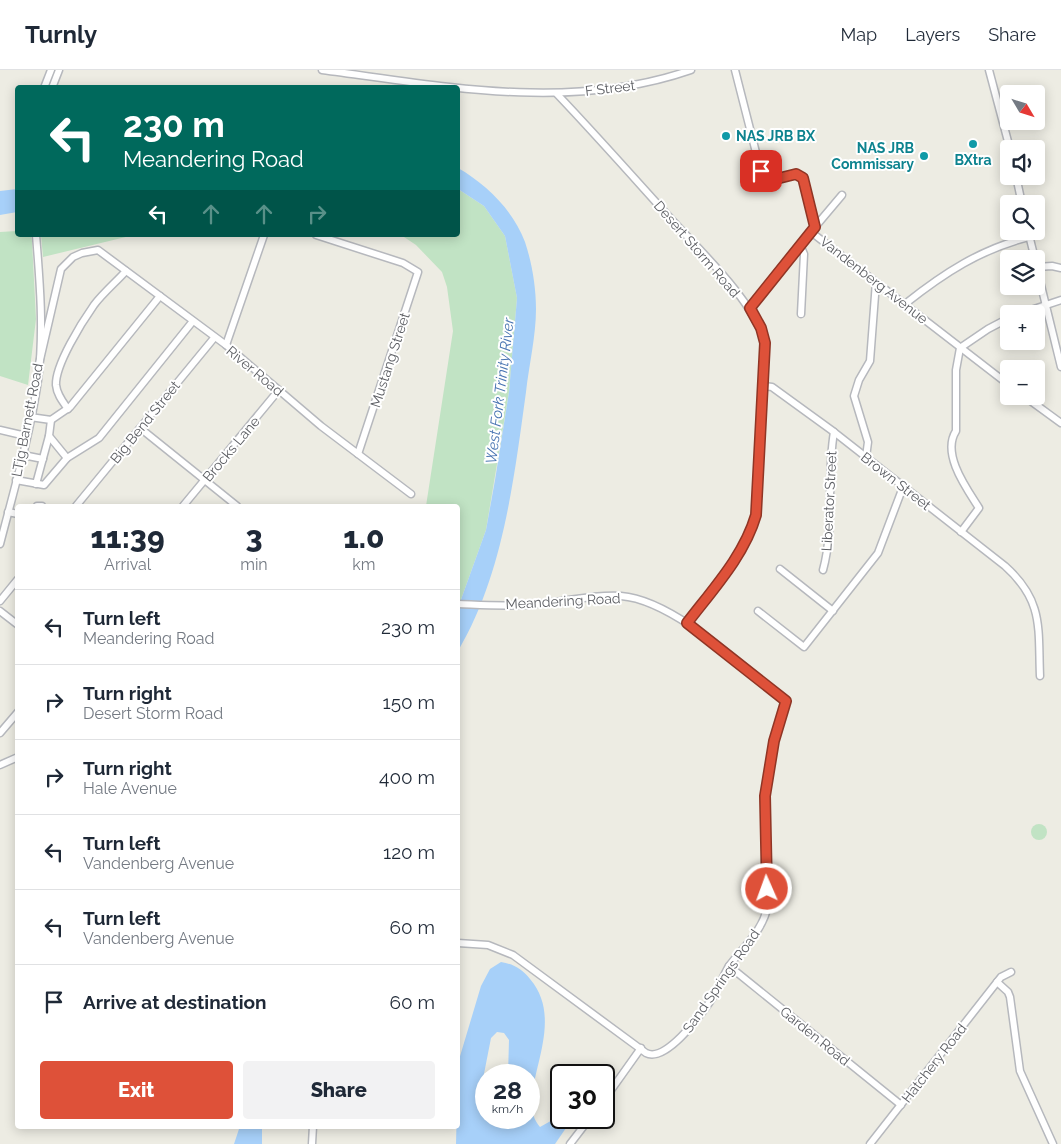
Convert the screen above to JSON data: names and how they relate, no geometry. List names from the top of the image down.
{
  "streets": {
    "street": [
      "F Street",
      "Desert Storm Road",
      "Vandenberg Avenue",
      "Mustang Street",
      "River Road",
      "LTjg Barnett Road",
      "Big Bend Street",
      "Brocks Lane",
      "Brown Street",
      "Liberator Street",
      "Meandering Road",
      "Sand Springs Road",
      "Garden Road",
      "Hatchery Road"
    ]
  },
  "crossings": [
    ["F Street", "Desert Storm Road"],
    ["Desert Storm Road", "Brown Street"],
    ["Desert Storm Road", "Meandering Road"],
    ["Mustang Street", "River Road"],
    ["River Road", "LTjg Barnett Road"],
    ["River Road", "Big Bend Street"],
    ["River Road", "Brocks Lane"],
    ["Brown Street", "Liberator Street"],
    ["Meandering Road", "Sand Springs Road"],
    ["Sand Springs Road", "Garden Road"],
    ["Garden Road", "Hatchery Road"]
  ],
  "water": ["West Fork Trinity River"],
  "places": ["NAS JRB BX", "BXtra", "NAS JRB Commissary"],
  "north": "bottom right",
  "page": {
    "header": "Turnly",
    "nav": ["Map", "Layers", "Share"],
    "map_buttons": ["+", "−"],
    "turn": ["230 m", "Meandering Road"],
    "eta": [
      "11:39",
      "Arrival",
      "3",
      "min",
      "1.0",
      "km"
    ],
    "list": [
      {
        "name": "Turn left",
        "note": "Meandering Road",
        "value": "230 m"
      },
      {
        "name": "Turn right",
        "note": "Desert Storm Road",
        "value": "150 m"
      },
      {
        "name": "Turn right",
        "note": "Hale Avenue",
        "value": "400 m"
      },
      {
        "name": "Turn left",
        "note": "Vandenberg Avenue",
        "value": "120 m"
      },
      {
        "name": "Turn left",
        "note": "Vandenberg Avenue",
        "value": "60 m"
      },
      {
        "name": "Arrive at destination",
        "value": "60 m"
      }
    ],
    "buttons": ["Exit", "Share"],
    "speed": "28 km/h",
    "limit": "30"
  }
}
